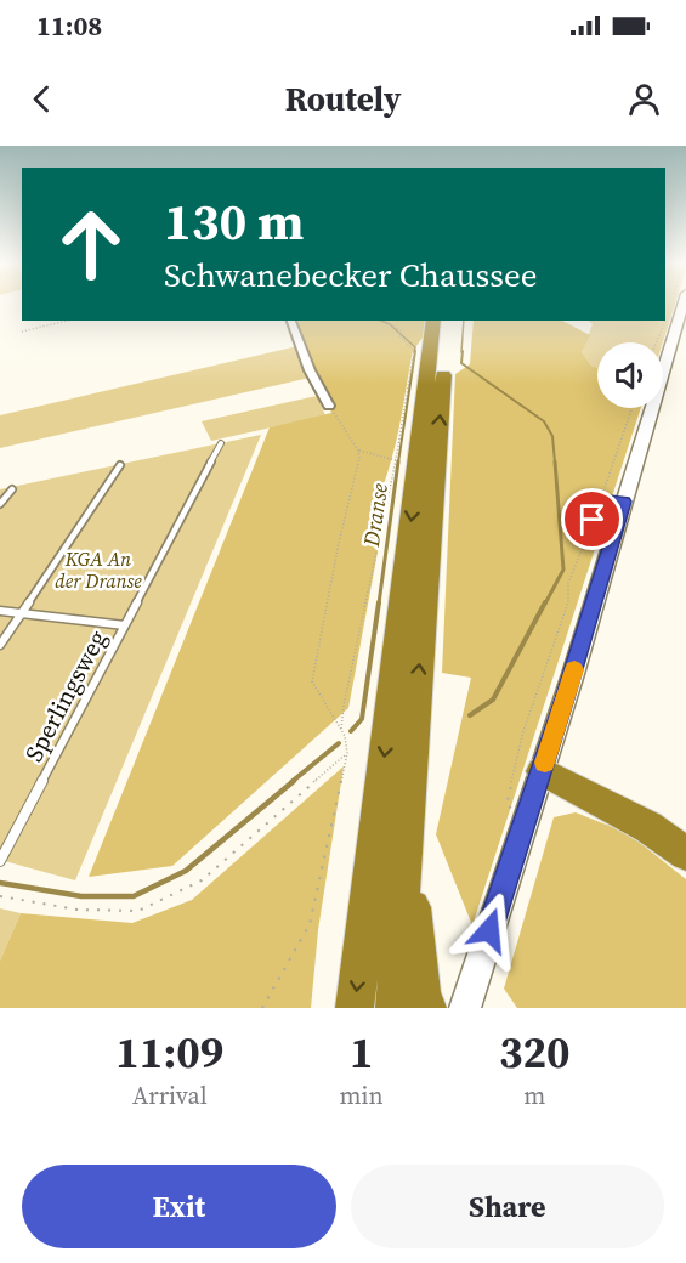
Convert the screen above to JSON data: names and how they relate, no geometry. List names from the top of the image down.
{
  "streets": {
    "lane": ["Sperlingsweg"]
  },
  "water": ["Dranse"],
  "parks": ["KGA An der Dranse"],
  "page": {
    "status": "11:08",
    "header": "Routely",
    "turn": ["130 m", "Schwanebecker Chaussee"],
    "eta": [
      "11:09",
      "Arrival",
      "1",
      "min",
      "320",
      "m"
    ],
    "buttons": ["Exit", "Share"]
  }
}
